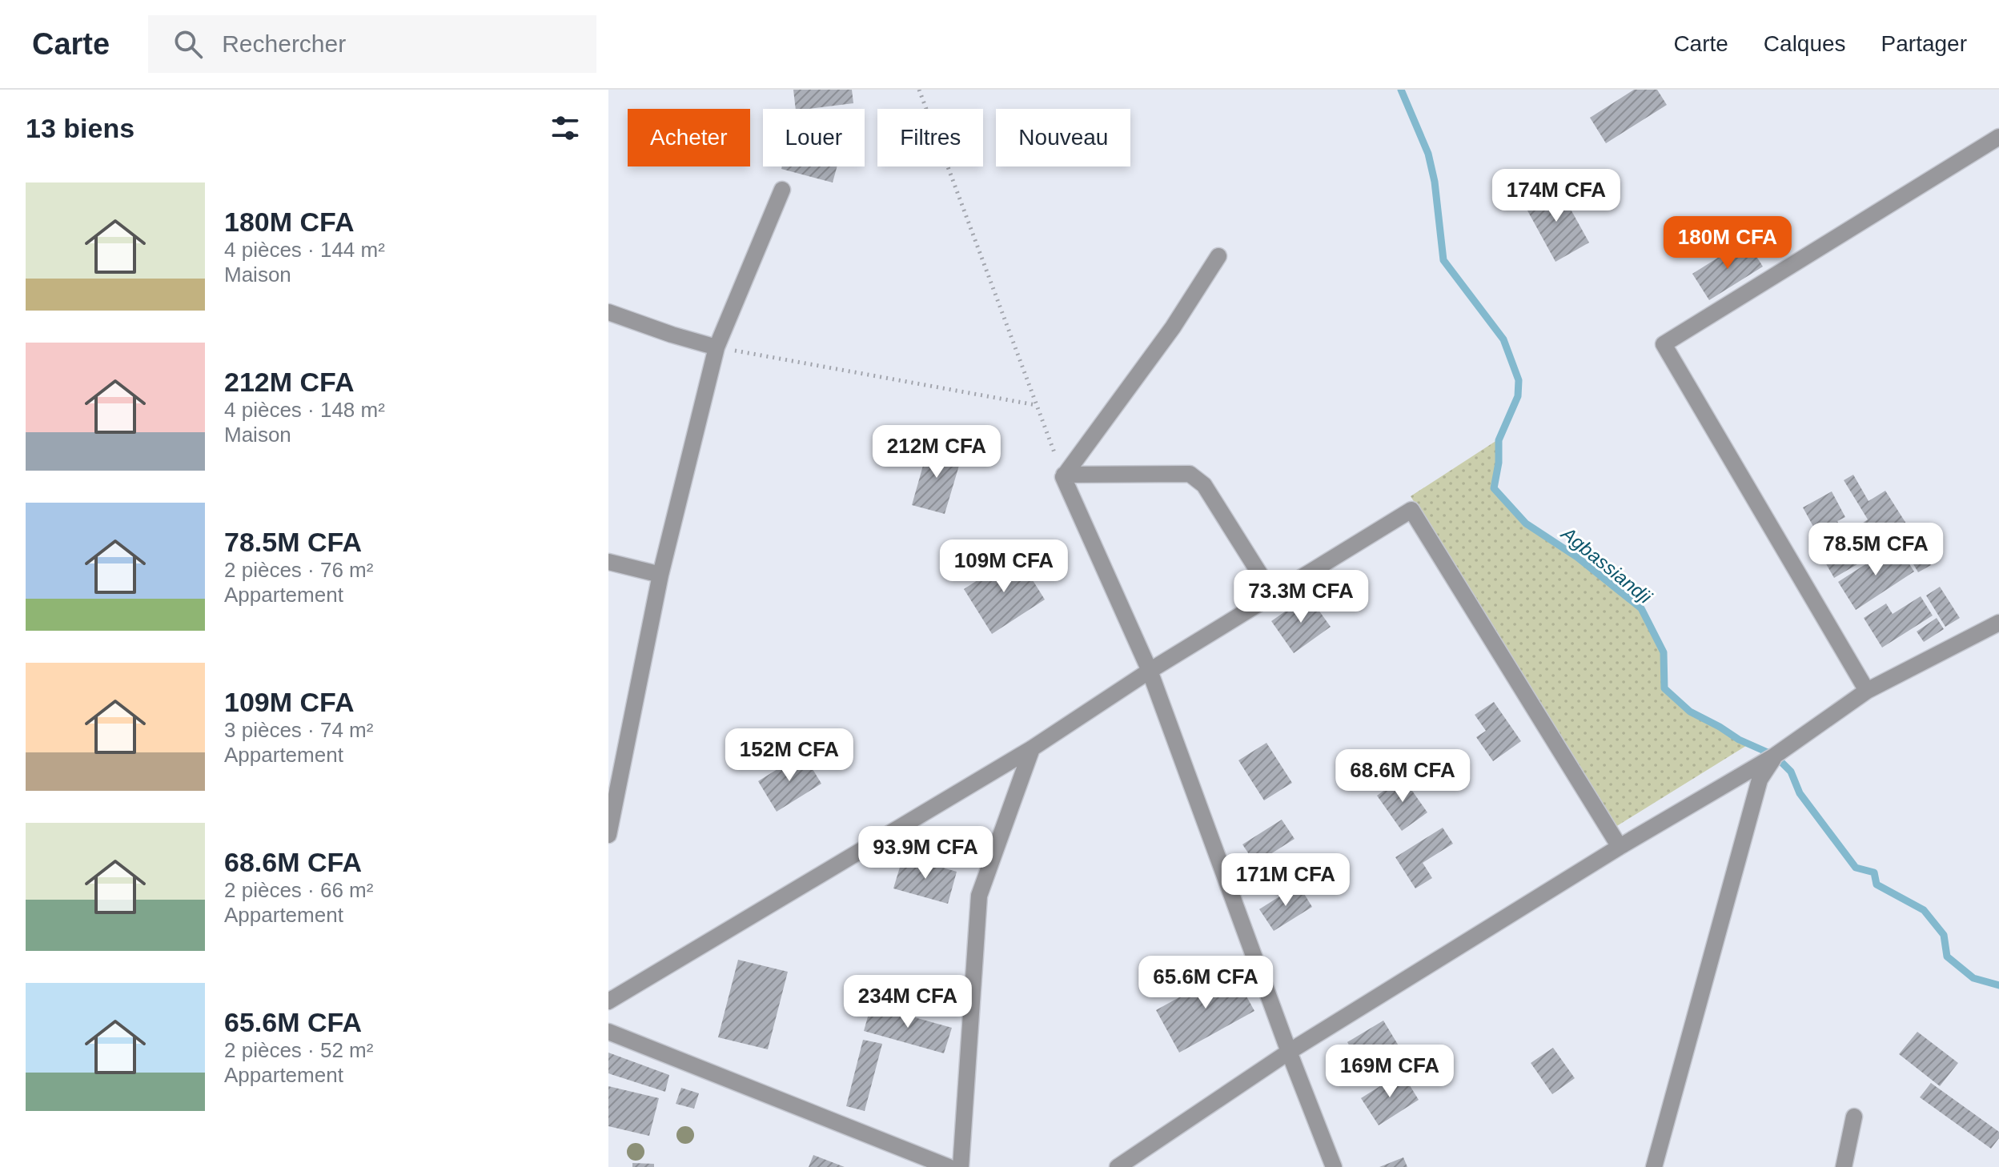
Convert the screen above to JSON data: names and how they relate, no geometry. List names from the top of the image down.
{
  "water": ["Agbassiandji"],
  "page": {
    "header": "Carte",
    "search": "Rechercher",
    "nav": ["Carte", "Calques", "Partager"],
    "heading": "13 biens",
    "chip": [
      "Acheter",
      "Louer",
      "Filtres",
      "Nouveau"
    ],
    "list": [
      {
        "name": "180M CFA",
        "note": "4 pièces · 144 m² · Maison"
      },
      {
        "name": "212M CFA",
        "note": "4 pièces · 148 m² · Maison"
      },
      {
        "name": "78.5M CFA",
        "note": "2 pièces · 76 m² · Appartement"
      },
      {
        "name": "109M CFA",
        "note": "3 pièces · 74 m² · Appartement"
      },
      {
        "name": "68.6M CFA",
        "note": "2 pièces · 66 m² · Appartement"
      },
      {
        "name": "65.6M CFA",
        "note": "2 pièces · 52 m² · Appartement"
      }
    ],
    "price": [
      "174M CFA",
      "180M CFA",
      "212M CFA",
      "78.5M CFA",
      "109M CFA",
      "73.3M CFA",
      "152M CFA",
      "68.6M CFA",
      "93.9M CFA",
      "171M CFA",
      "65.6M CFA",
      "234M CFA",
      "169M CFA"
    ]
  }
}
